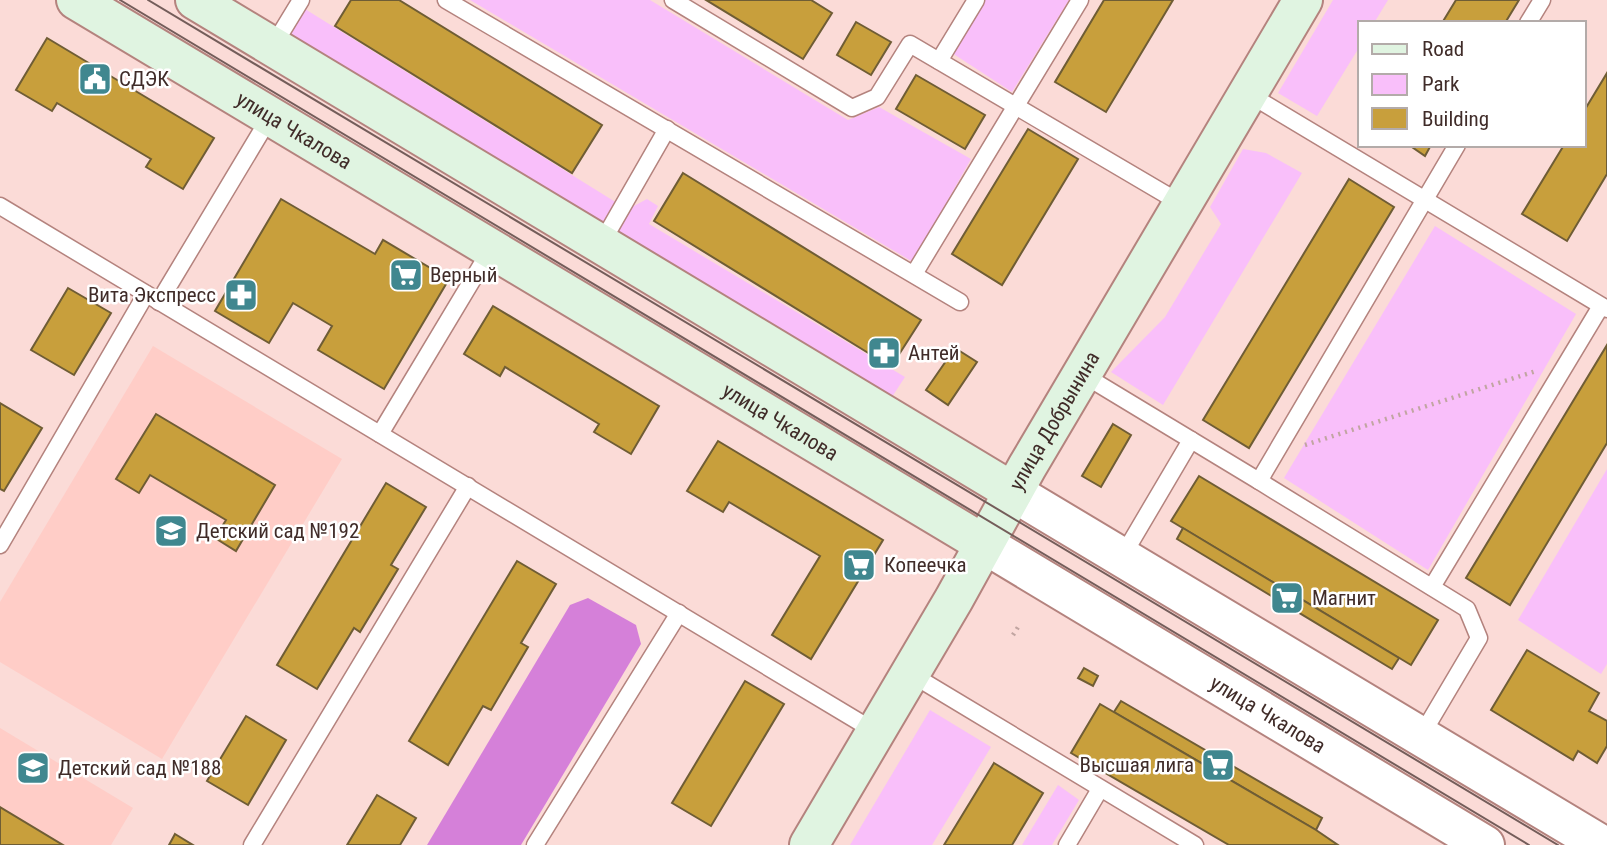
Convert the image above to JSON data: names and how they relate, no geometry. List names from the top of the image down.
{
  "streets": {
    "main road": ["улица Чкалова", "улица Добрынина"]
  },
  "crossings": [
    ["улица Чкалова", "улица Добрынина"]
  ],
  "places": {
    "public building": ["СДЭК"],
    "supermarket": [
      "Верный",
      "Копеечка",
      "Магнит",
      "Высшая лига"
    ],
    "pharmacy": ["Вита Экспресс", "Антей"],
    "school or university": ["Детский сад №192", "Детский сад №188"]
  },
  "legend": ["Road", "Park", "Building"]
}
